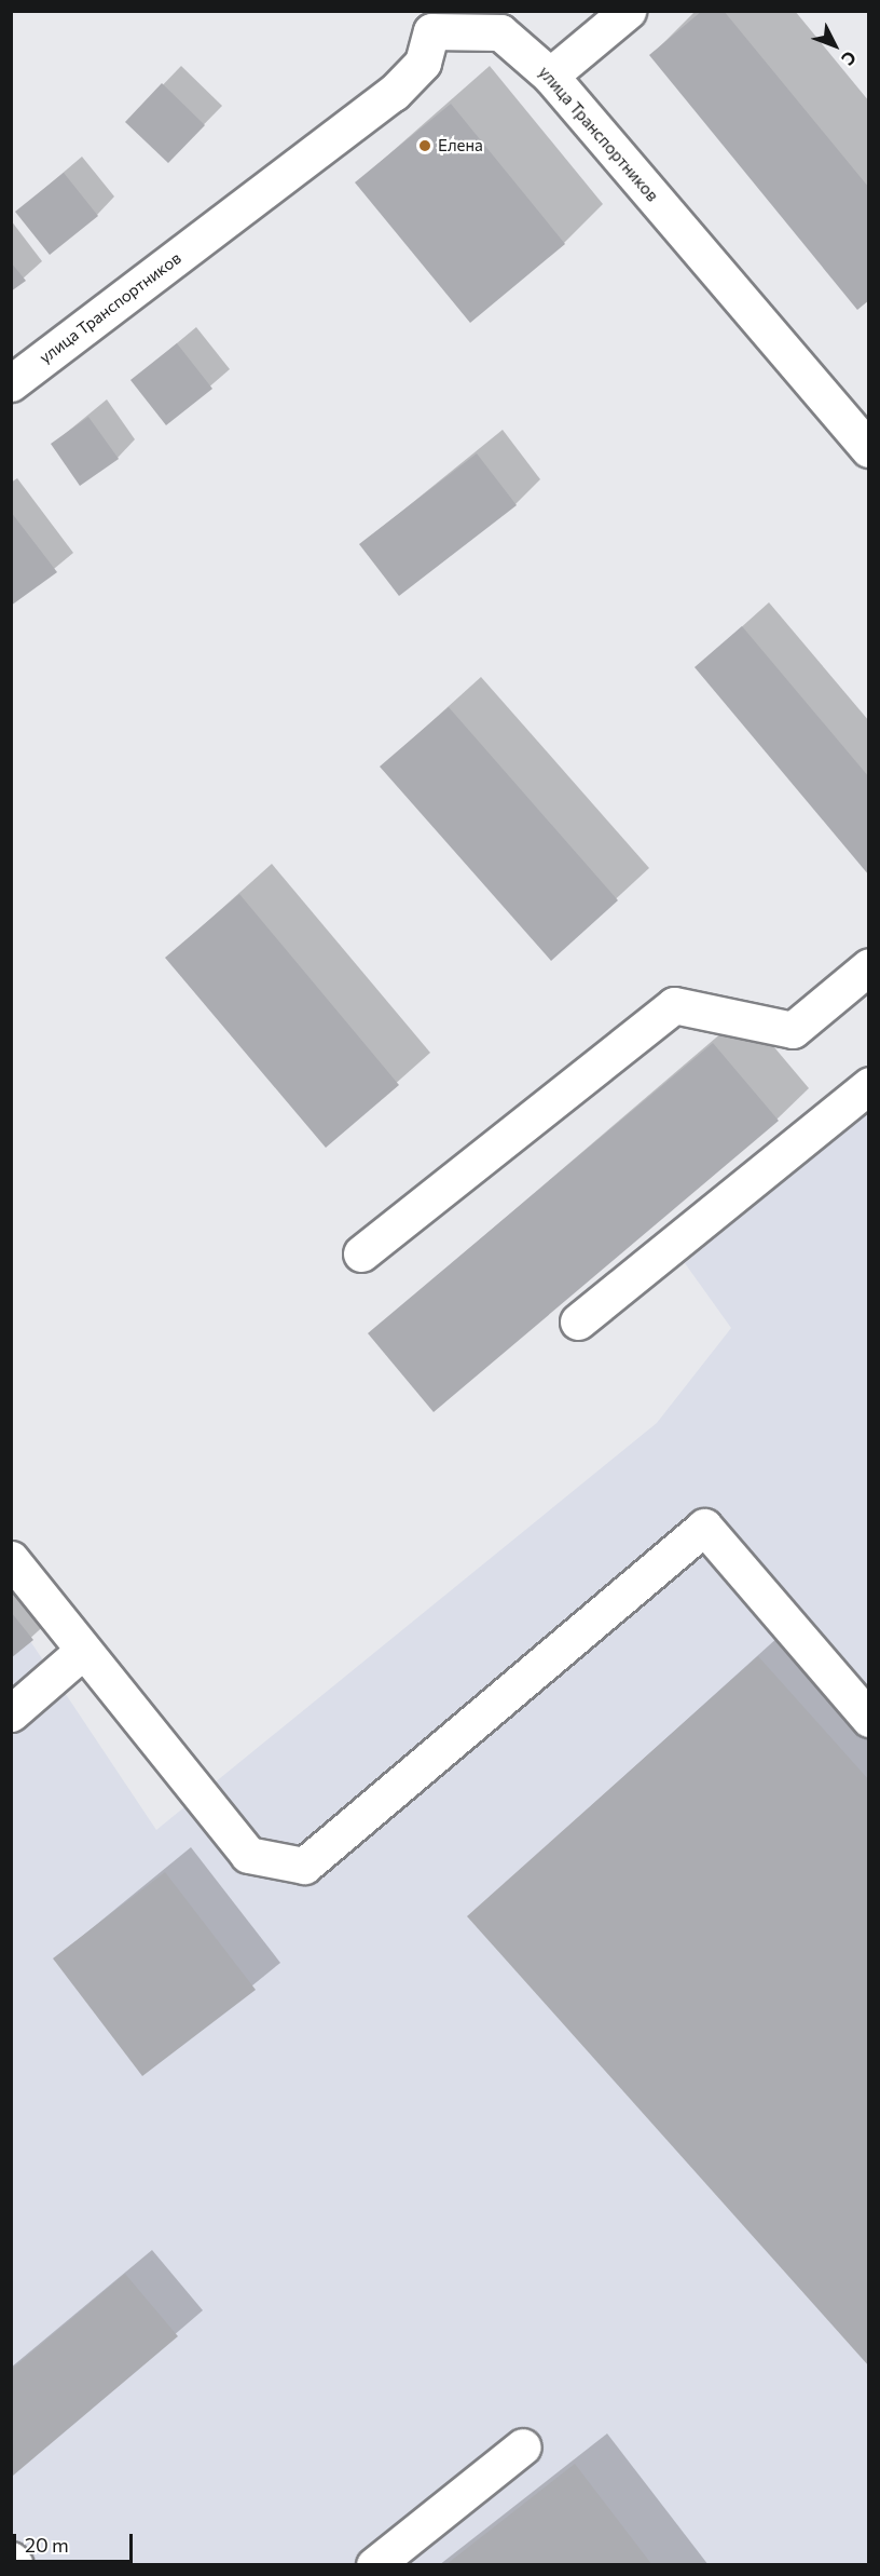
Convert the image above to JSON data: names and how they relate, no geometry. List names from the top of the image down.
{
  "streets": {
    "street": ["улица Транспортников"]
  },
  "places": ["Елена"],
  "scale_bar": "20 m",
  "north": "bottom right"
}
